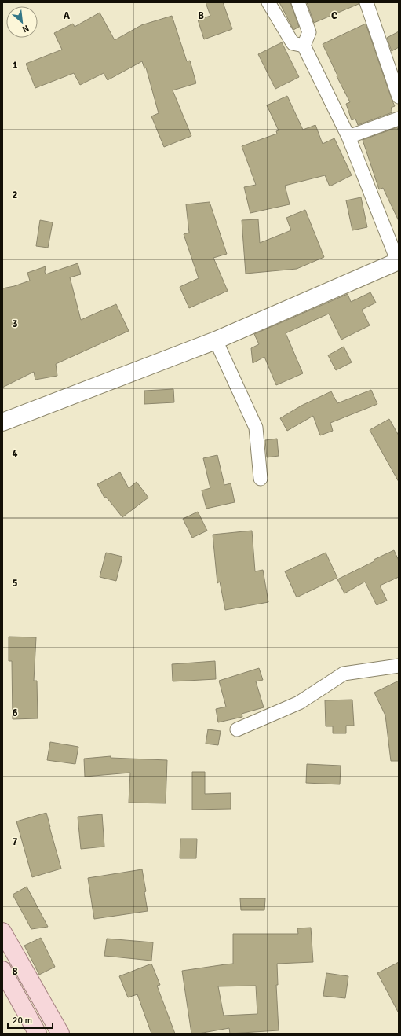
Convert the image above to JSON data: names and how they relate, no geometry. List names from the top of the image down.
{
  "scale_bar": "20 m",
  "north": "bottom right",
  "grid": {
    "columns": ["A", "B", "C"],
    "rows": [
      "1",
      "2",
      "3",
      "4",
      "5",
      "6",
      "7",
      "8"
    ]
  }
}
